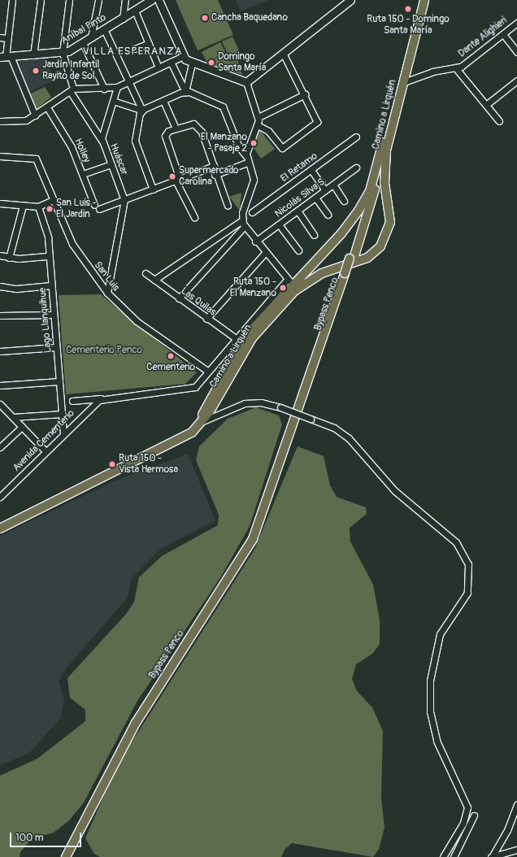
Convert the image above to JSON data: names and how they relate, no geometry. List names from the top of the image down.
{
  "streets": {
    "main road": ["Camino a Lirquén", "Bypass Penco"],
    "street": [
      "Aníbal Pinto",
      "Dante Alighieri",
      "Holley",
      "Huáscar",
      "El Retamo",
      "Nicolás Silva S.",
      "San Luis",
      "Las Quilas",
      "Lago Llanquihue",
      "Avenida Cementerio"
    ]
  },
  "crossings": [
    ["Dante Alighieri", "Camino a Lirquén"],
    ["Camino a Lirquén", "Las Quilas"],
    ["Camino a Lirquén", "Bypass Penco"],
    ["Camino a Lirquén", "Avenida Cementerio"],
    ["Holley", "Huáscar"],
    ["San Luis", "Avenida Cementerio"],
    ["Las Quilas", "Avenida Cementerio"],
    ["Lago Llanquihue", "Avenida Cementerio"]
  ],
  "districts": ["VILLA ESPERANZA"],
  "parks": ["Cementerio Penco"],
  "places": [
    "Ruta 150 - Domingo Santa María",
    "Cancha Baquedano",
    "Domingo Santa María",
    "Jardín Infantil Rayito de Sol",
    "El Manzano - Pasaje 2",
    "Supermercado Carolina",
    "San Luis - El Jardin",
    "Ruta 150 - El Manzano",
    "Cementerio",
    "Ruta 150 - Vista Hermosa"
  ],
  "scale_bar": "100 m"
}
